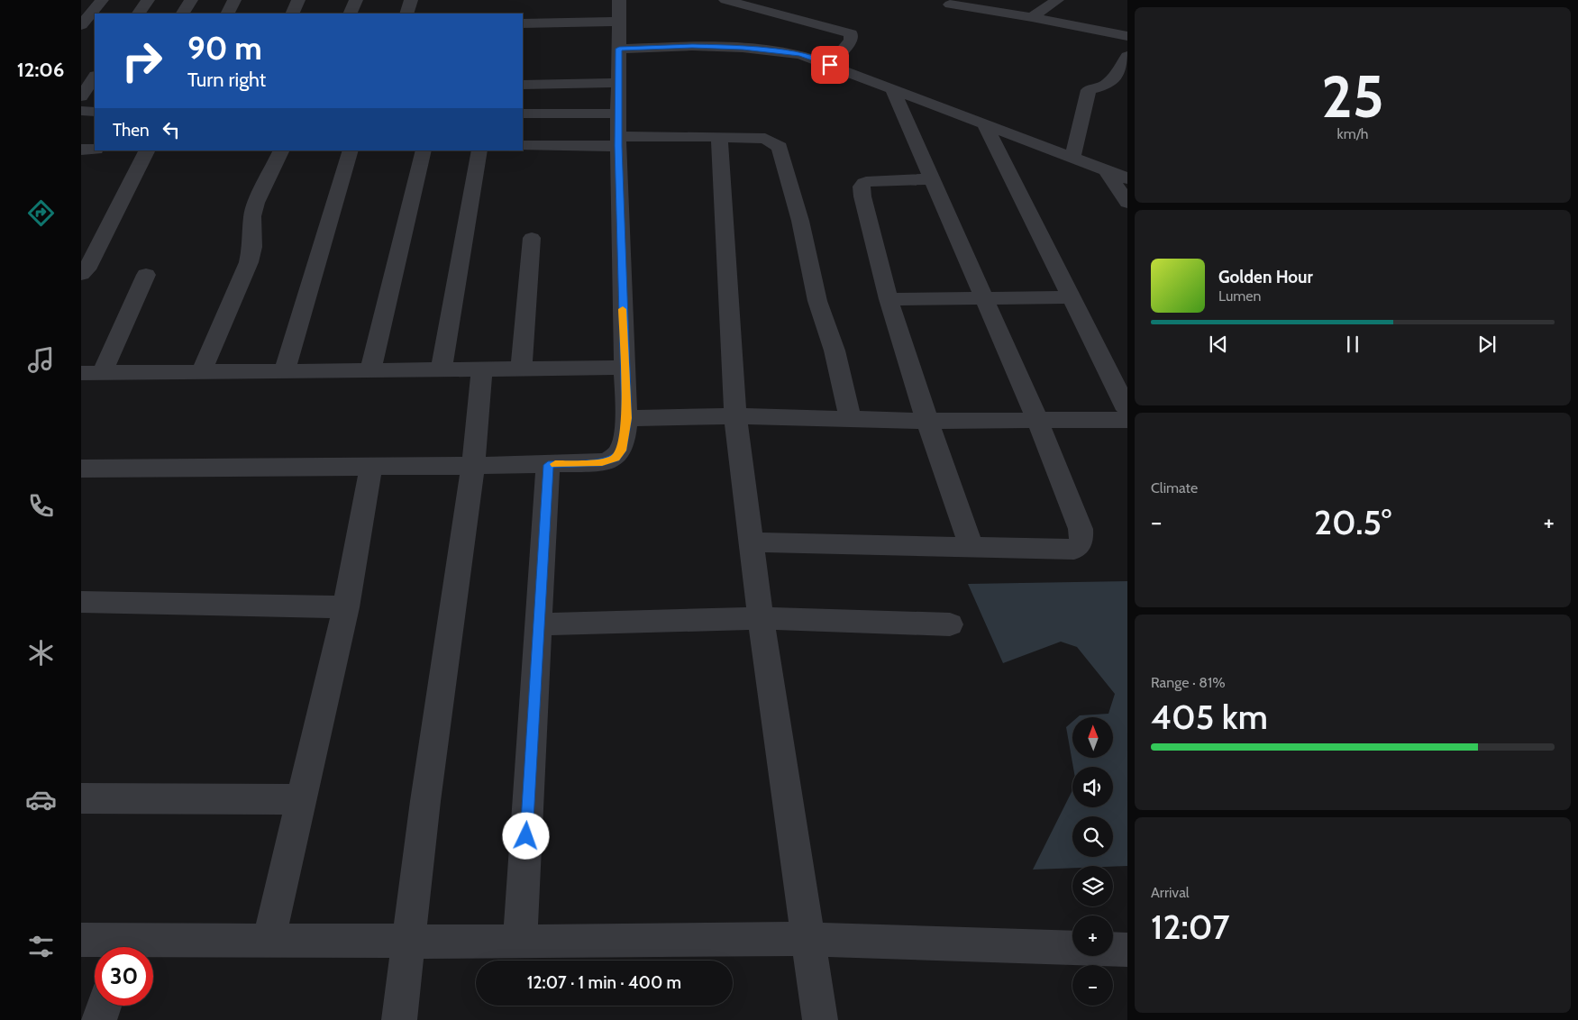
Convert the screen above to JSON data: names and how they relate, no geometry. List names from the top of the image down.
{
  "north": "top",
  "page": {
    "tabs": "12:06",
    "tile": [
      ["25", "km/h"],
      "Climate",
      ["Range · 81%", "405 km"],
      ["Arrival", "12:07"]
    ],
    "turn": ["90 m", "Turn right"],
    "then": "Then",
    "song": ["Golden Hour", "Lumen"],
    "heat": ["−", "20.5°", "+"],
    "map_buttons": ["+", "−"],
    "limit": "30",
    "trip": "12:07 · 1 min · 400 m"
  }
}
